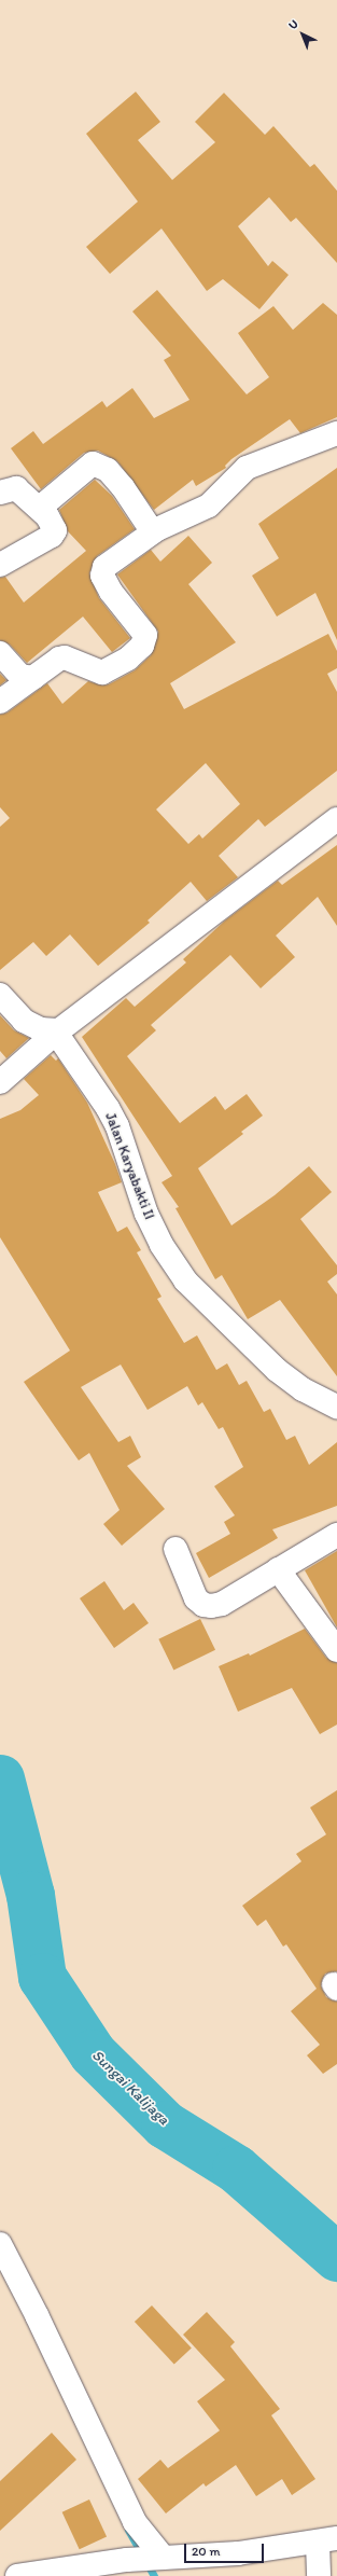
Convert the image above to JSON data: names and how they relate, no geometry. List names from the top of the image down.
{
  "streets": {
    "street": ["Jalan Karyabakti II"]
  },
  "water": ["Sungai Kalijaga"],
  "scale_bar": "20 m",
  "north": "top left"
}
